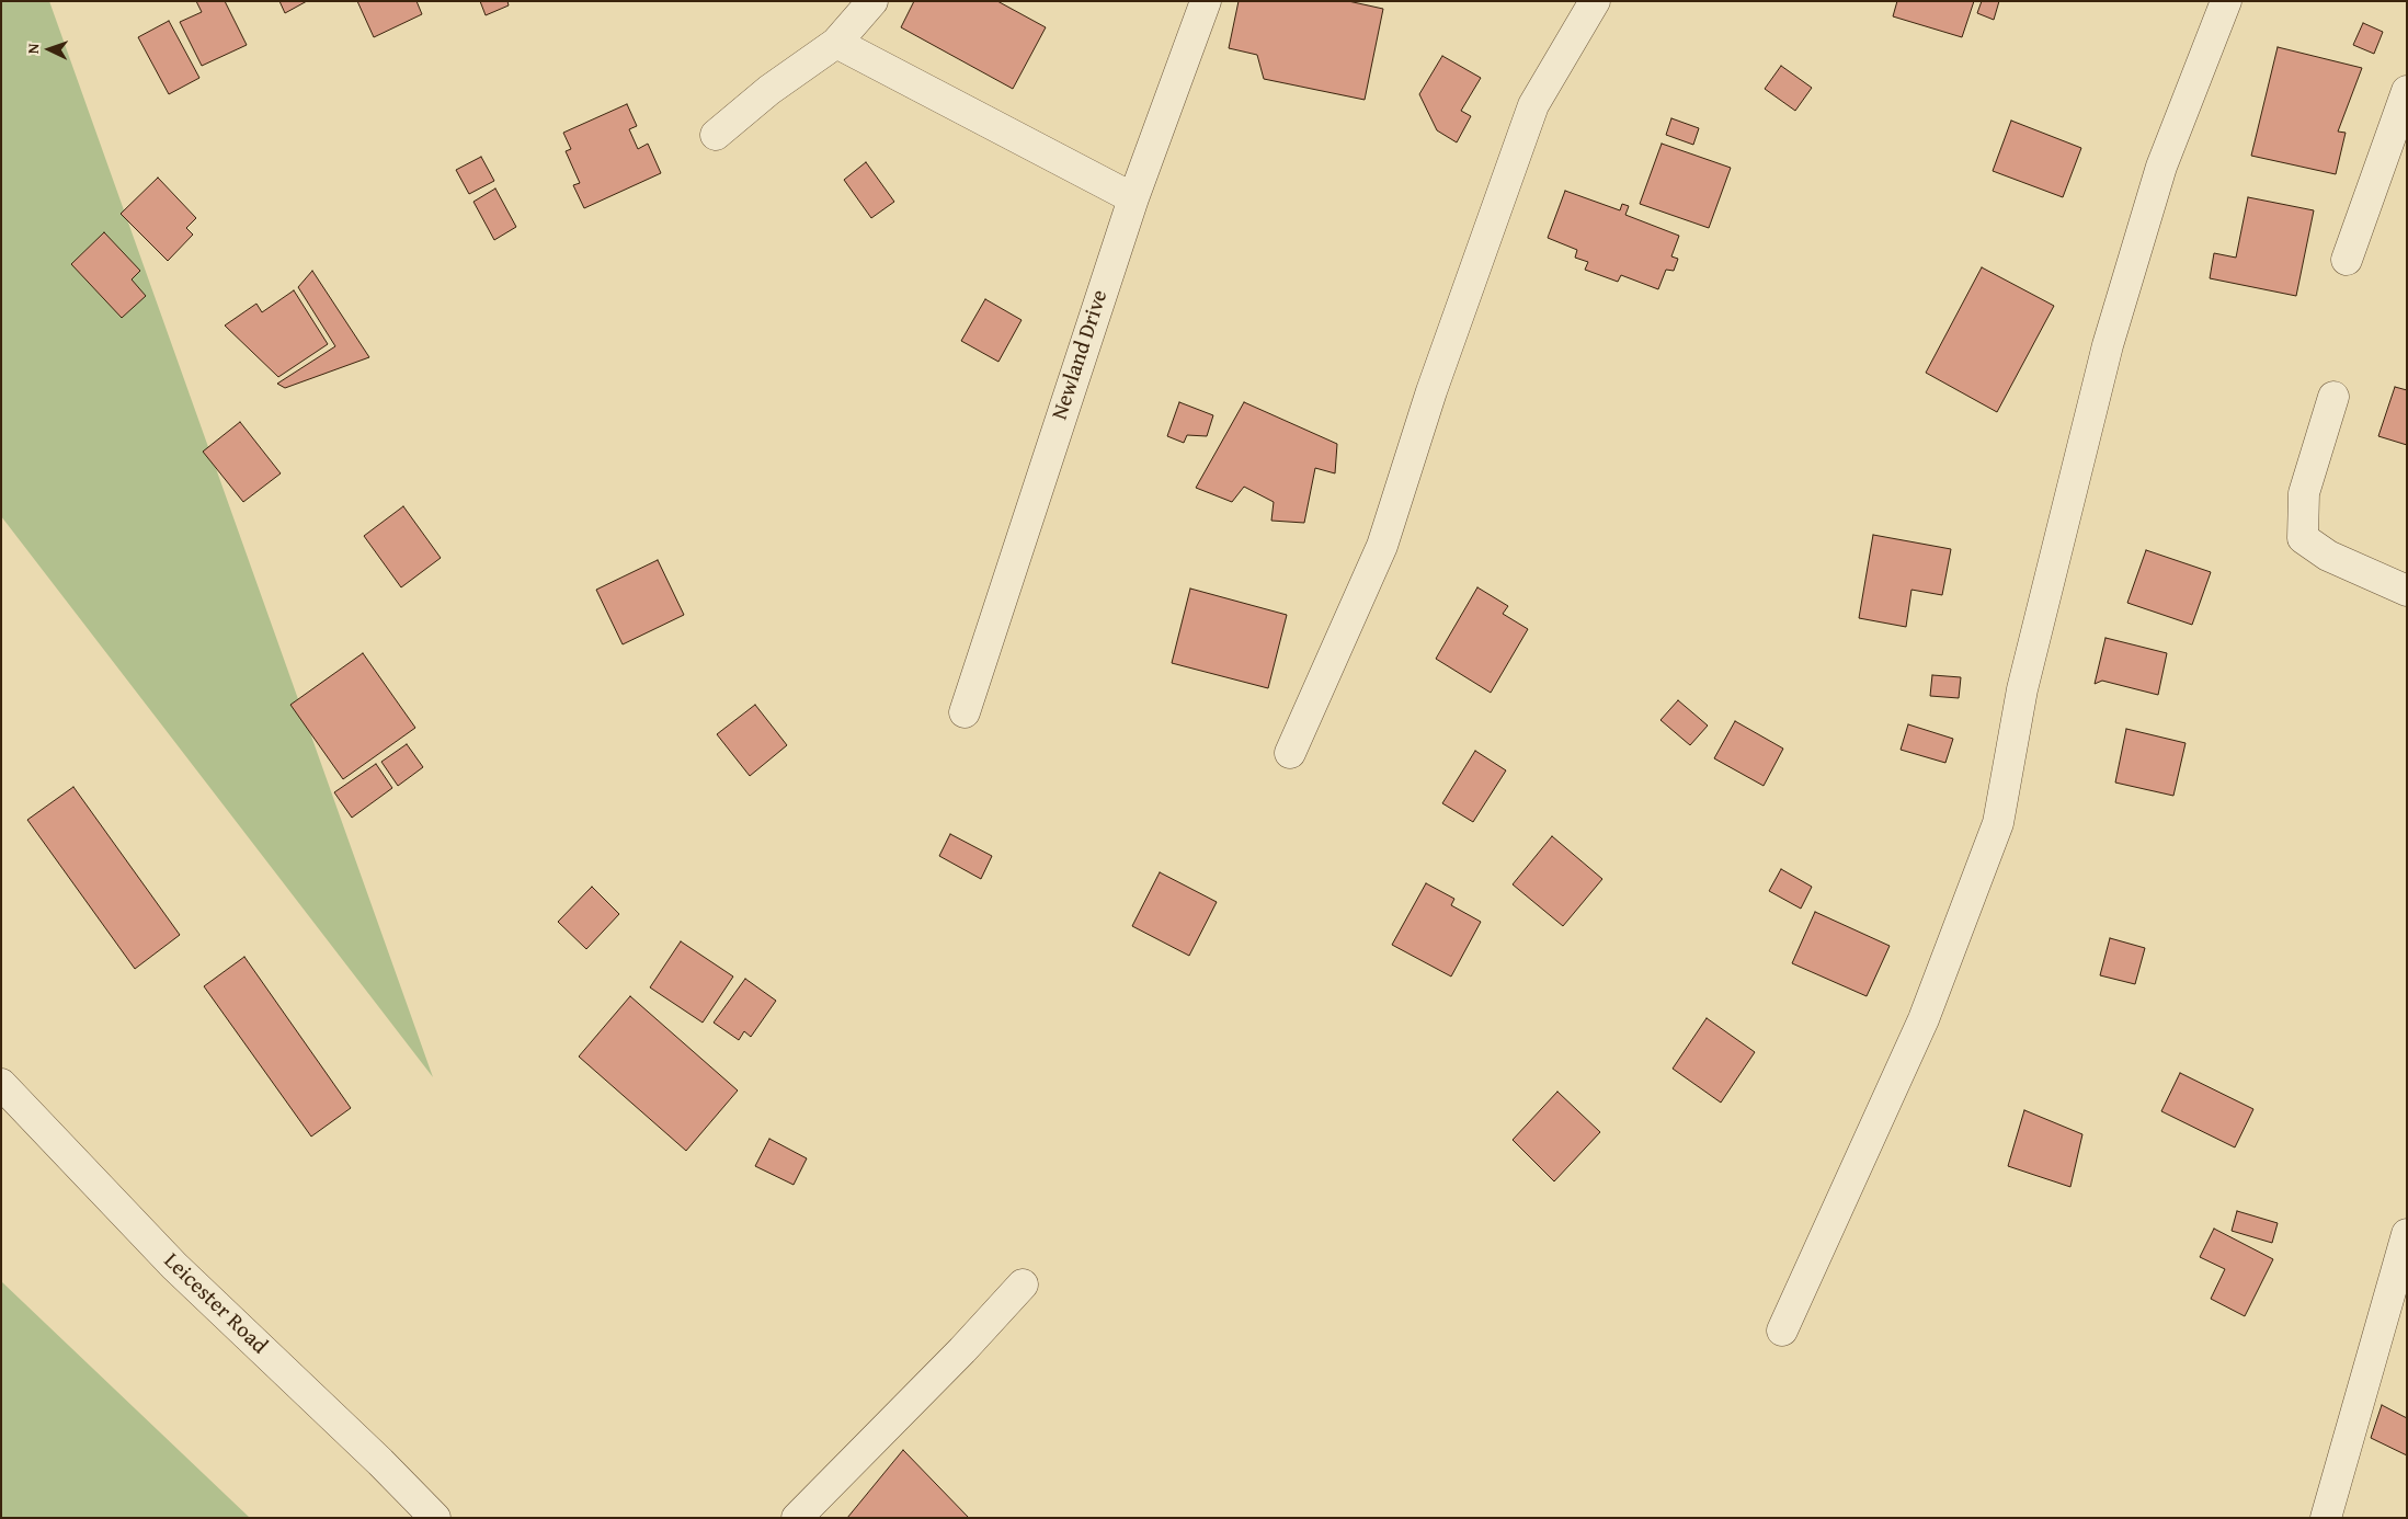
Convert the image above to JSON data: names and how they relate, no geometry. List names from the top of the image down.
{
  "streets": {
    "street": ["Newland Drive", "Leicester Road"]
  },
  "north": "left"
}
